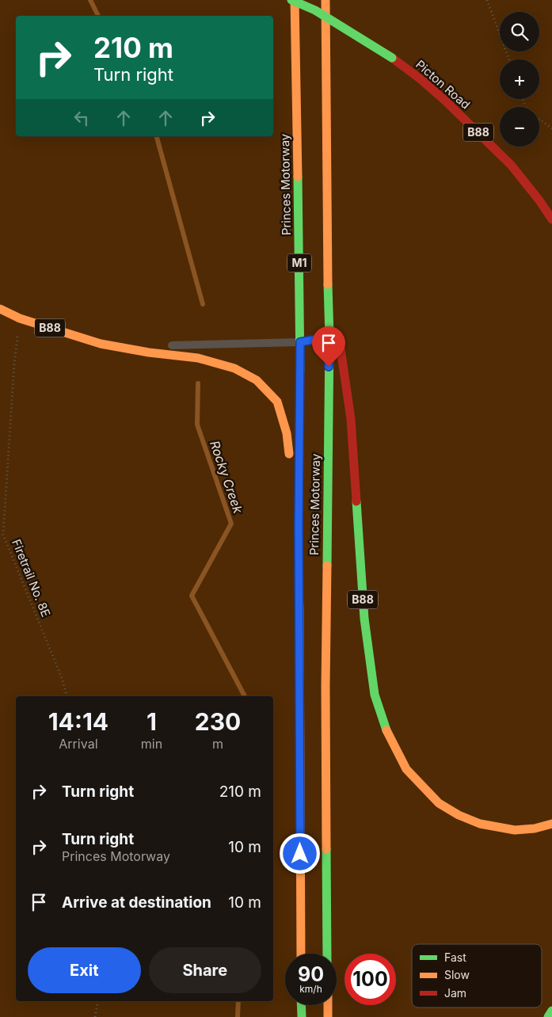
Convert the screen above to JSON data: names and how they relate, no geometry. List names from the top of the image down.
{
  "streets": {
    "main road": [
      "Picton Road",
      "B88",
      "Princes Motorway",
      "M1"
    ],
    "path": ["Firetrail No. 8E"]
  },
  "crossings": [
    ["B88", "Princes Motorway"],
    ["B88", "Firetrail No. 8E"]
  ],
  "water": ["Rocky Creek"],
  "legend": ["Fast", "Slow", "Jam"],
  "page": {
    "map_buttons": ["+", "−"],
    "turn": ["210 m", "Turn right"],
    "eta": [
      "14:14",
      "Arrival",
      "1",
      "min",
      "230",
      "m"
    ],
    "list": [
      {
        "name": "Turn right",
        "value": "210 m"
      },
      {
        "name": "Turn right",
        "note": "Princes Motorway",
        "value": "10 m"
      },
      {
        "name": "Arrive at destination",
        "value": "10 m"
      }
    ],
    "buttons": ["Exit", "Share"],
    "speed": "90 km/h",
    "limit": "100"
  }
}
